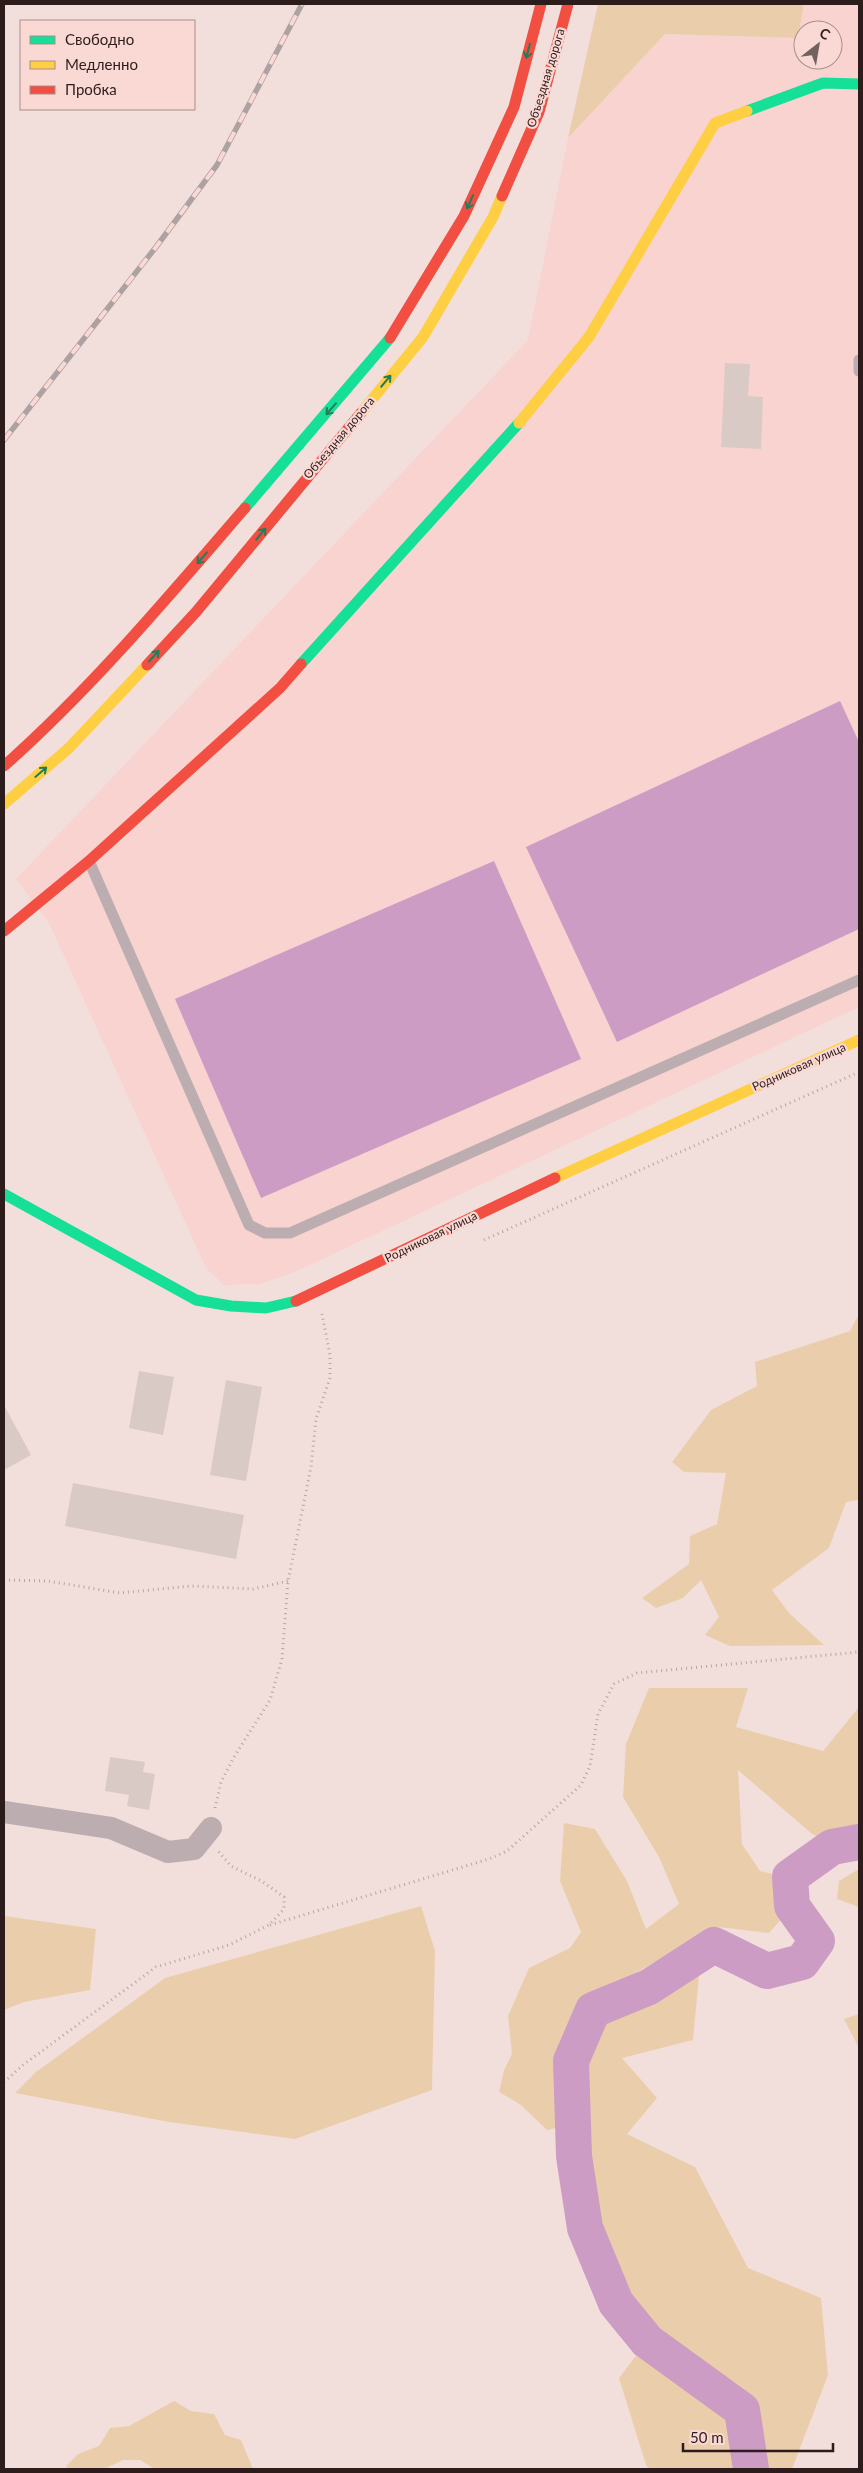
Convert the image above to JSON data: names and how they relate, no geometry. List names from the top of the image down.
{
  "streets": {
    "main road": ["Объездная дорога", "Родниковая улица"]
  },
  "legend": ["Свободно", "Медленно", "Пробка"],
  "scale_bar": "50 m",
  "north": "top right"
}
